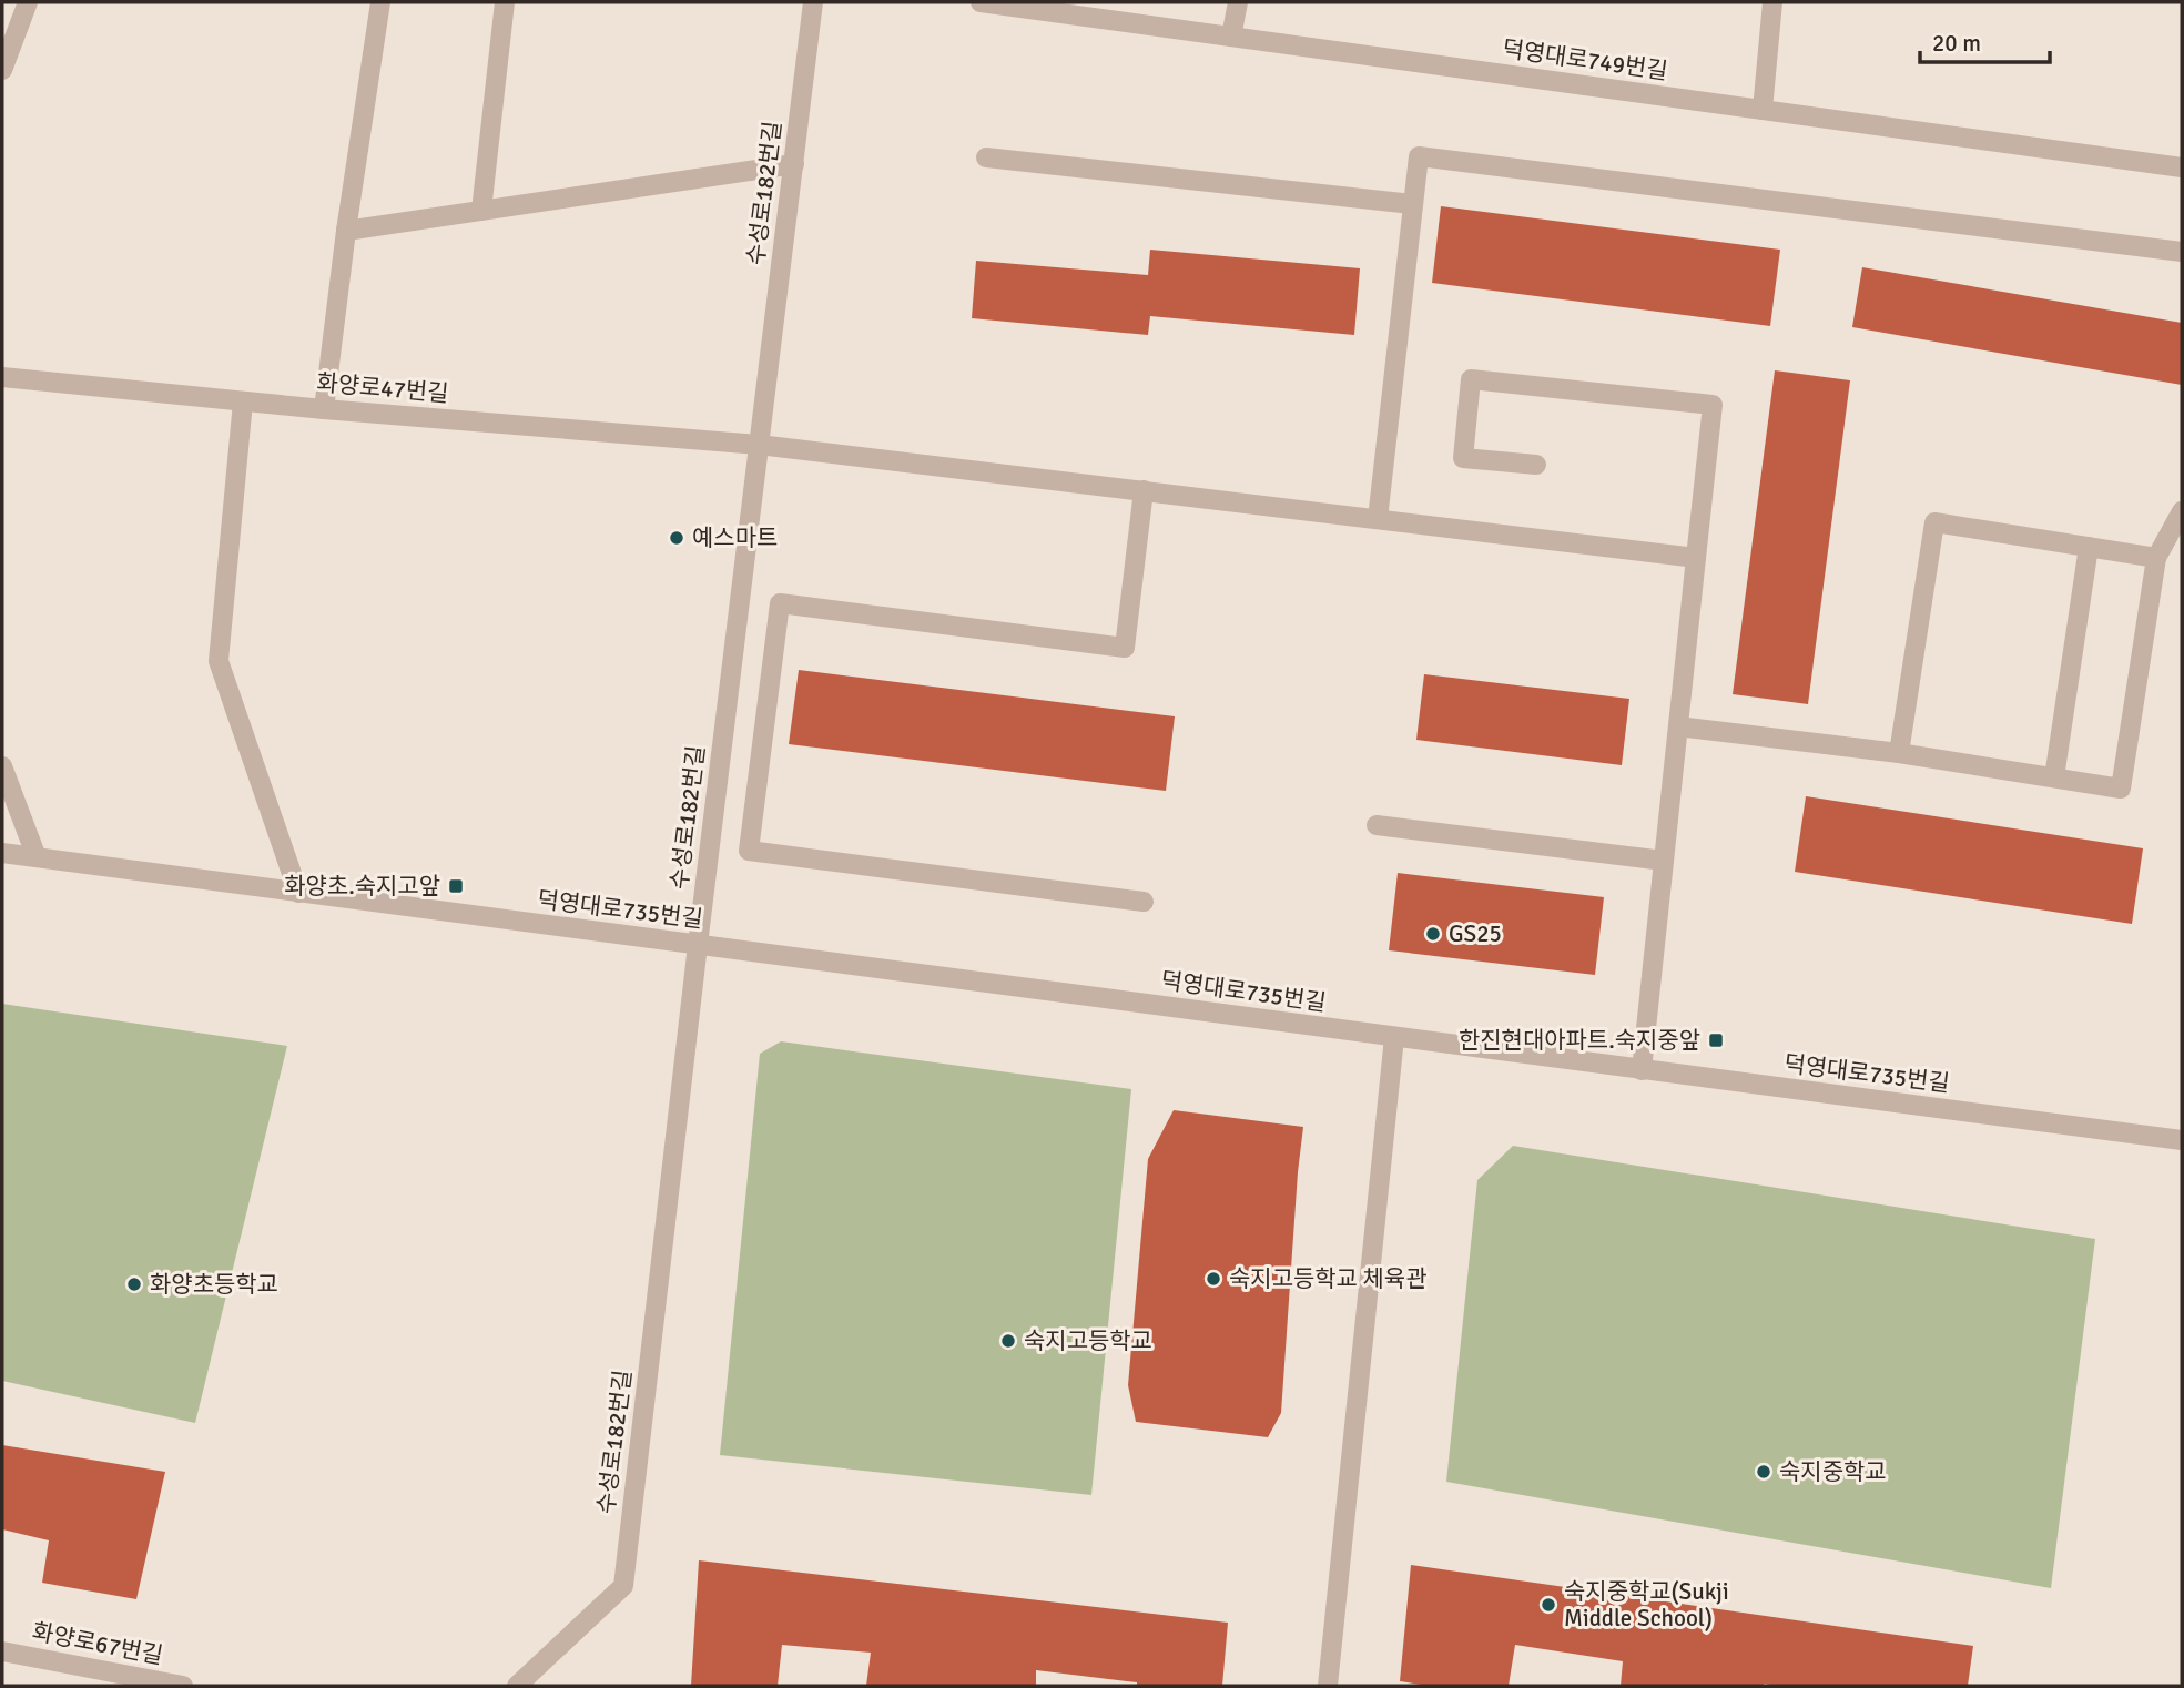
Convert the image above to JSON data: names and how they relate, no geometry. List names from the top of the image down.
{
  "streets": {
    "street": [
      "덕영대로749번길",
      "수성로182번길",
      "화양로47번길",
      "덕영대로735번길",
      "화양로67번길"
    ]
  },
  "crossings": [
    ["수성로182번길", "화양로47번길"],
    ["수성로182번길", "덕영대로735번길"]
  ],
  "places": {
    "other": [
      "예스마트",
      "GS25",
      "숙지고등학교 체육관",
      "화양초등학교",
      "숙지고등학교",
      "숙지중학교",
      "숙지중학교(Sukji Middle School)"
    ],
    "transit": ["화양초.숙지고앞", "한진현대아파트.숙지중앞"]
  },
  "scale_bar": "20 m"
}
